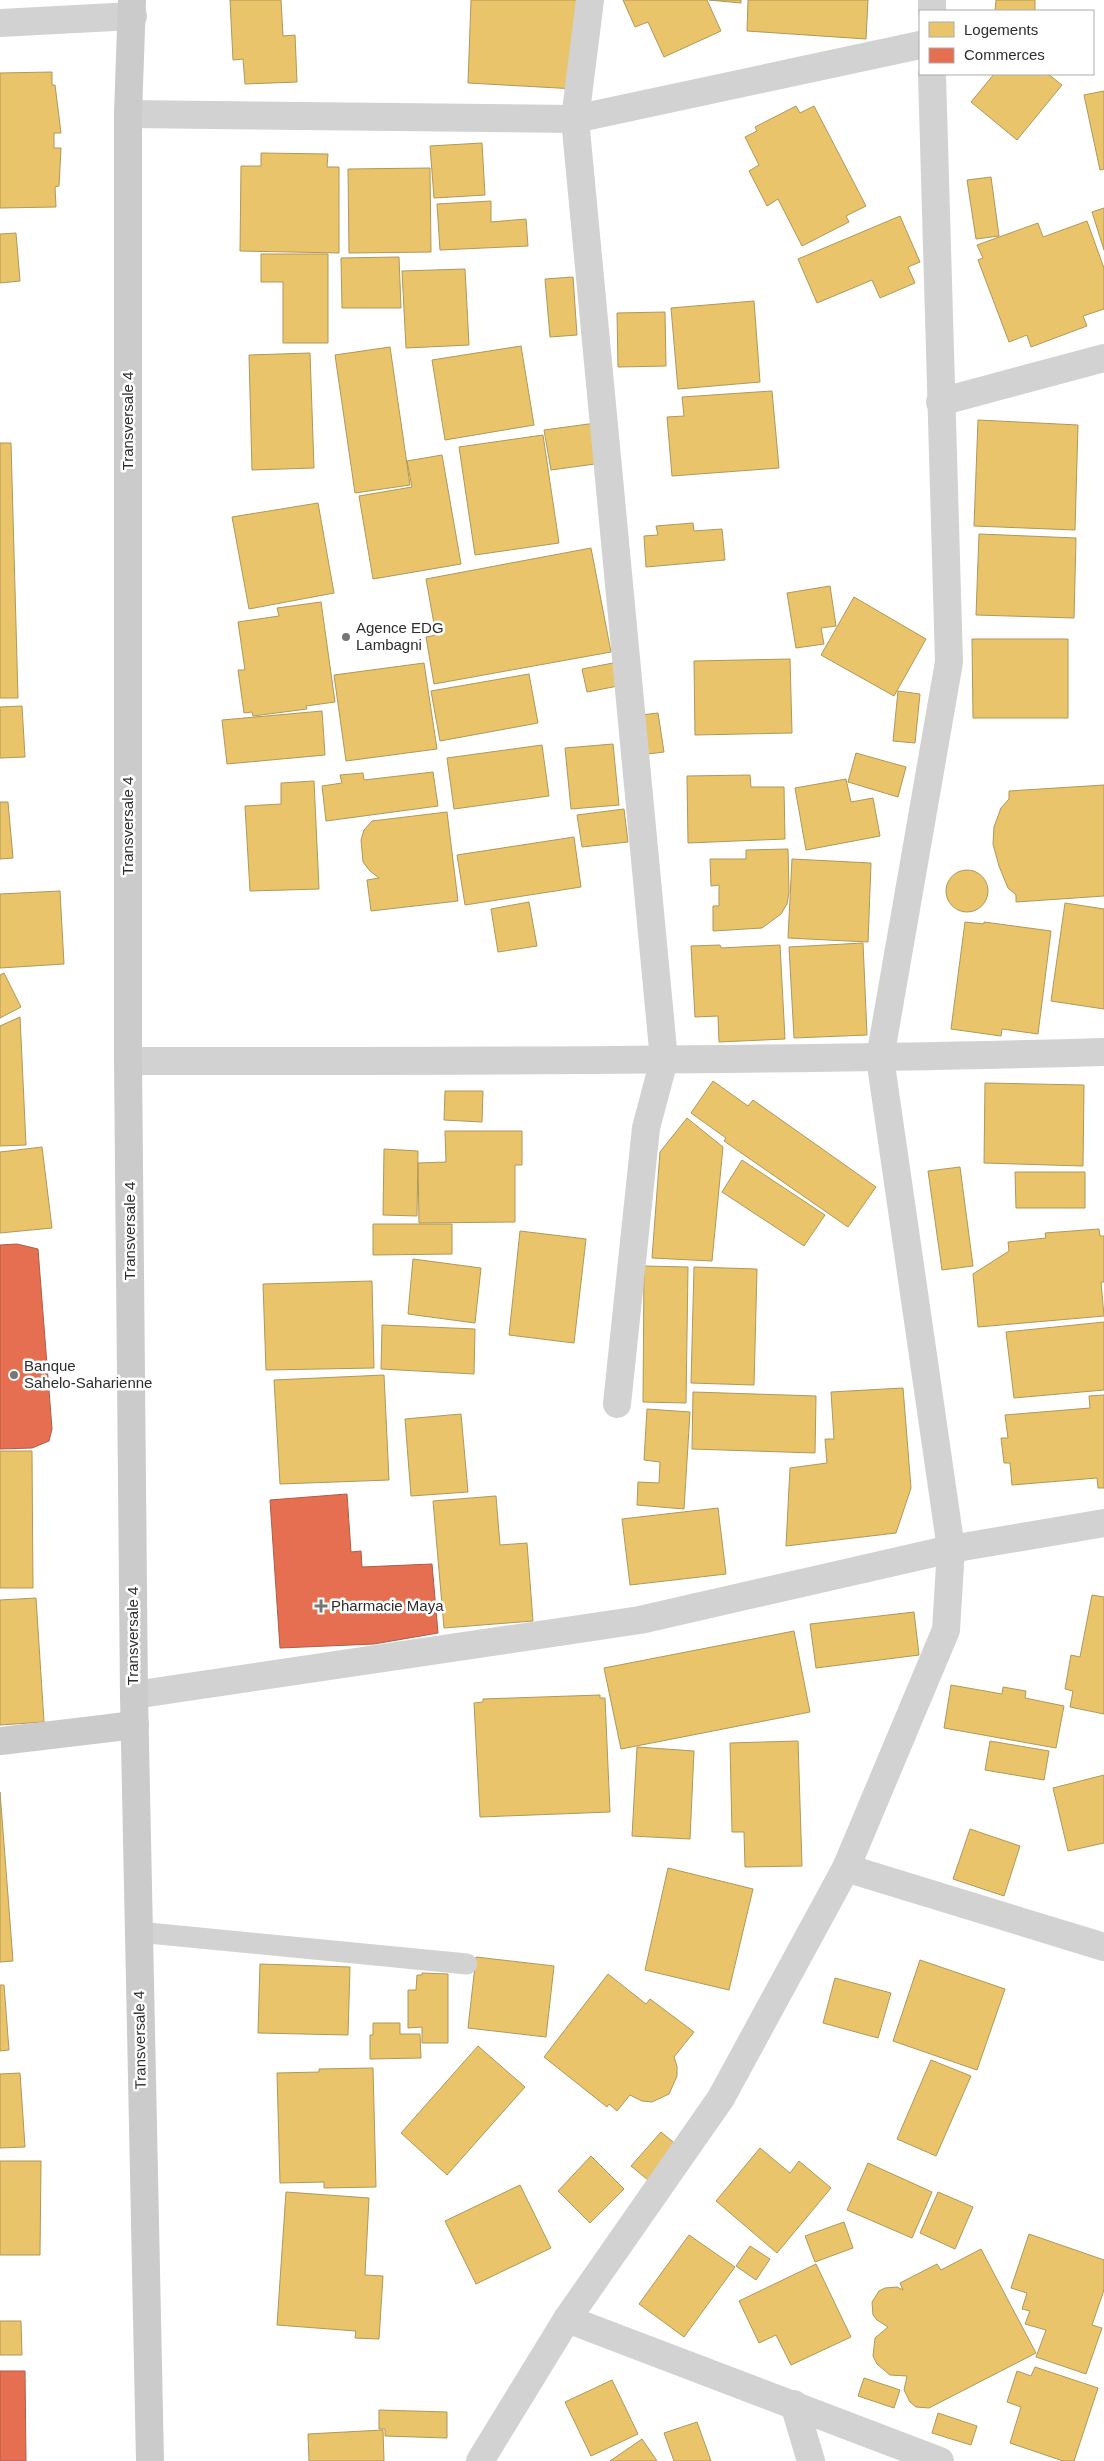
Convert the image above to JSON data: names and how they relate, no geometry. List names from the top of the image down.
{
  "streets": {
    "main road": ["Transversale 4"]
  },
  "places": {
    "other": ["Agence EDG Lambagni", "Banque Sahelo-Saharienne"],
    "health": ["Pharmacie Maya"]
  },
  "legend": ["Logements", "Commerces"]
}
